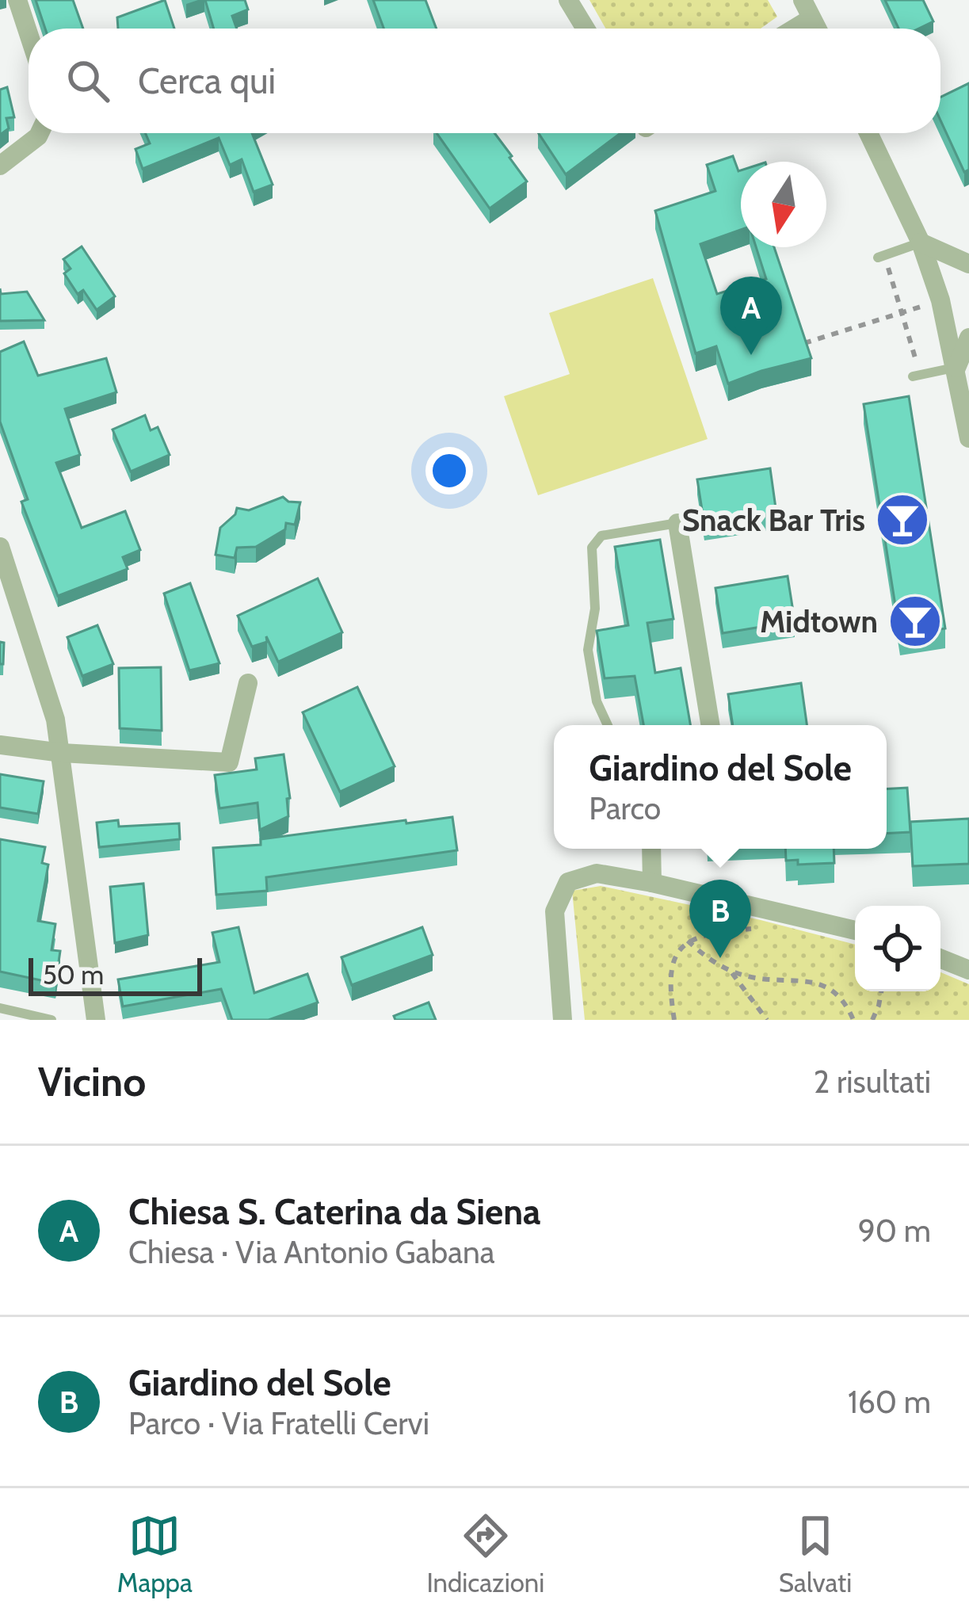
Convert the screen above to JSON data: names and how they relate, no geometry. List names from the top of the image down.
{
  "places": {
    "bar": ["Snack Bar Tris", "Midtown"]
  },
  "scale_bar": "50 m",
  "north": "bottom",
  "page": {
    "search": "Cerca qui",
    "pins": ["A", "B"],
    "popup": ["Giardino del Sole", "Parco"],
    "scale": "50 m",
    "heading": ["Vicino", "2 risultati"],
    "list": [
      {
        "mark": "A",
        "name": "Chiesa S. Caterina da Siena",
        "note": "Chiesa · Via Antonio Gabana",
        "value": "90 m"
      },
      {
        "mark": "B",
        "name": "Giardino del Sole",
        "note": "Parco · Via Fratelli Cervi",
        "value": "160 m"
      }
    ],
    "nav": ["Mappa", "Indicazioni", "Salvati"]
  }
}
